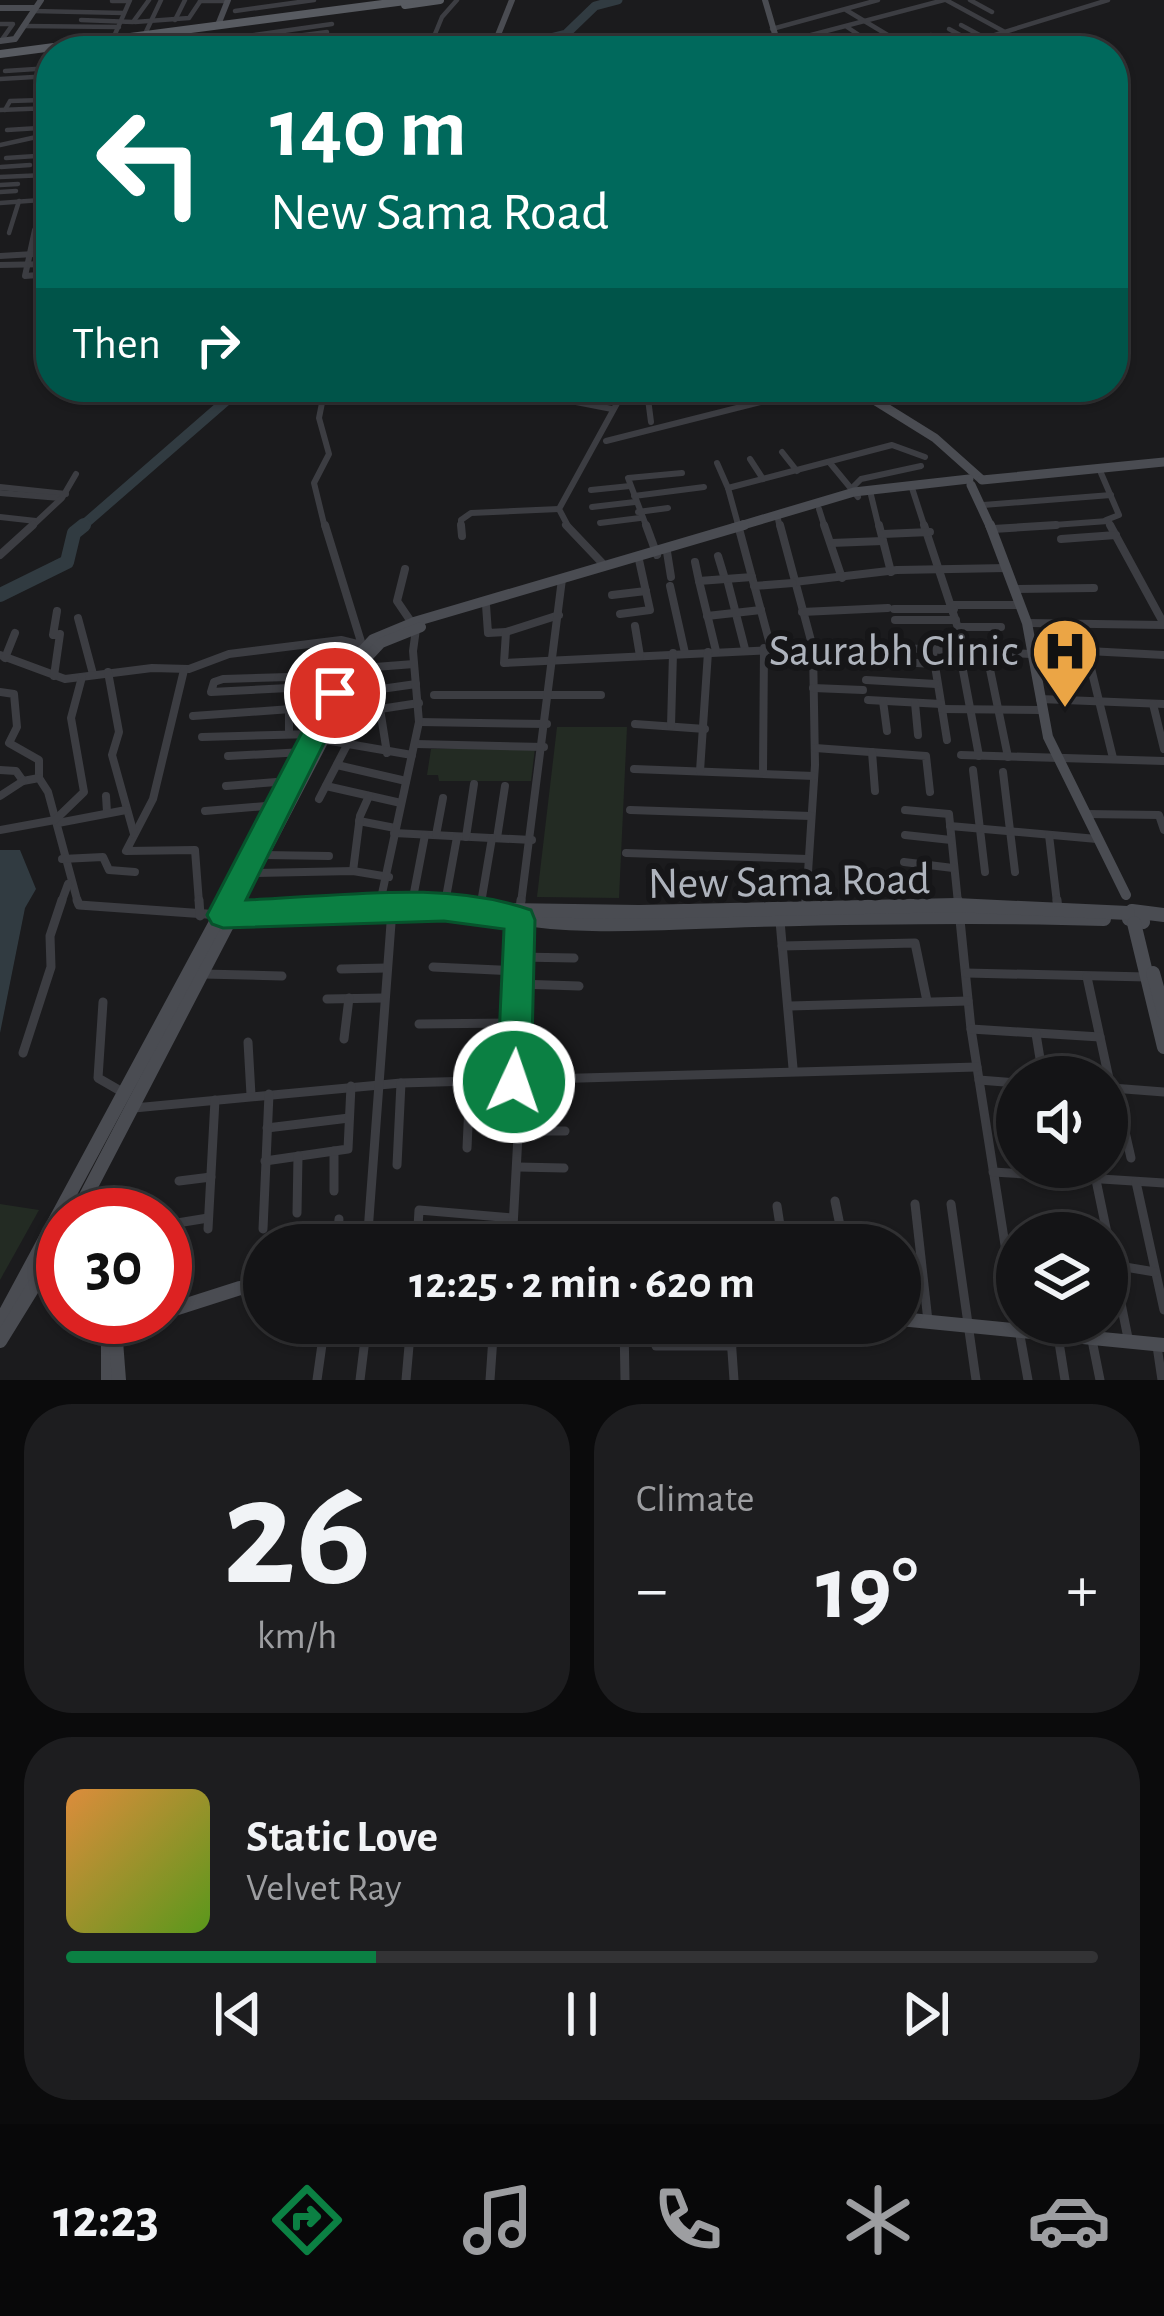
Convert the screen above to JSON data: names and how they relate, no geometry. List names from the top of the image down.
{
  "streets": {
    "street": ["New Sama Road"]
  },
  "places": {
    "hospital": ["Saurabh Clinic"]
  },
  "page": {
    "turn": ["140 m", "New Sama Road"],
    "then": "Then",
    "limit": "30",
    "trip": "12:25 · 2 min · 620 m",
    "tile": [
      ["26", "km/h"],
      "Climate"
    ],
    "heat": ["−", "19°", "+"],
    "song": ["Static Love", "Velvet Ray"],
    "tabs": "12:23"
  }
}
